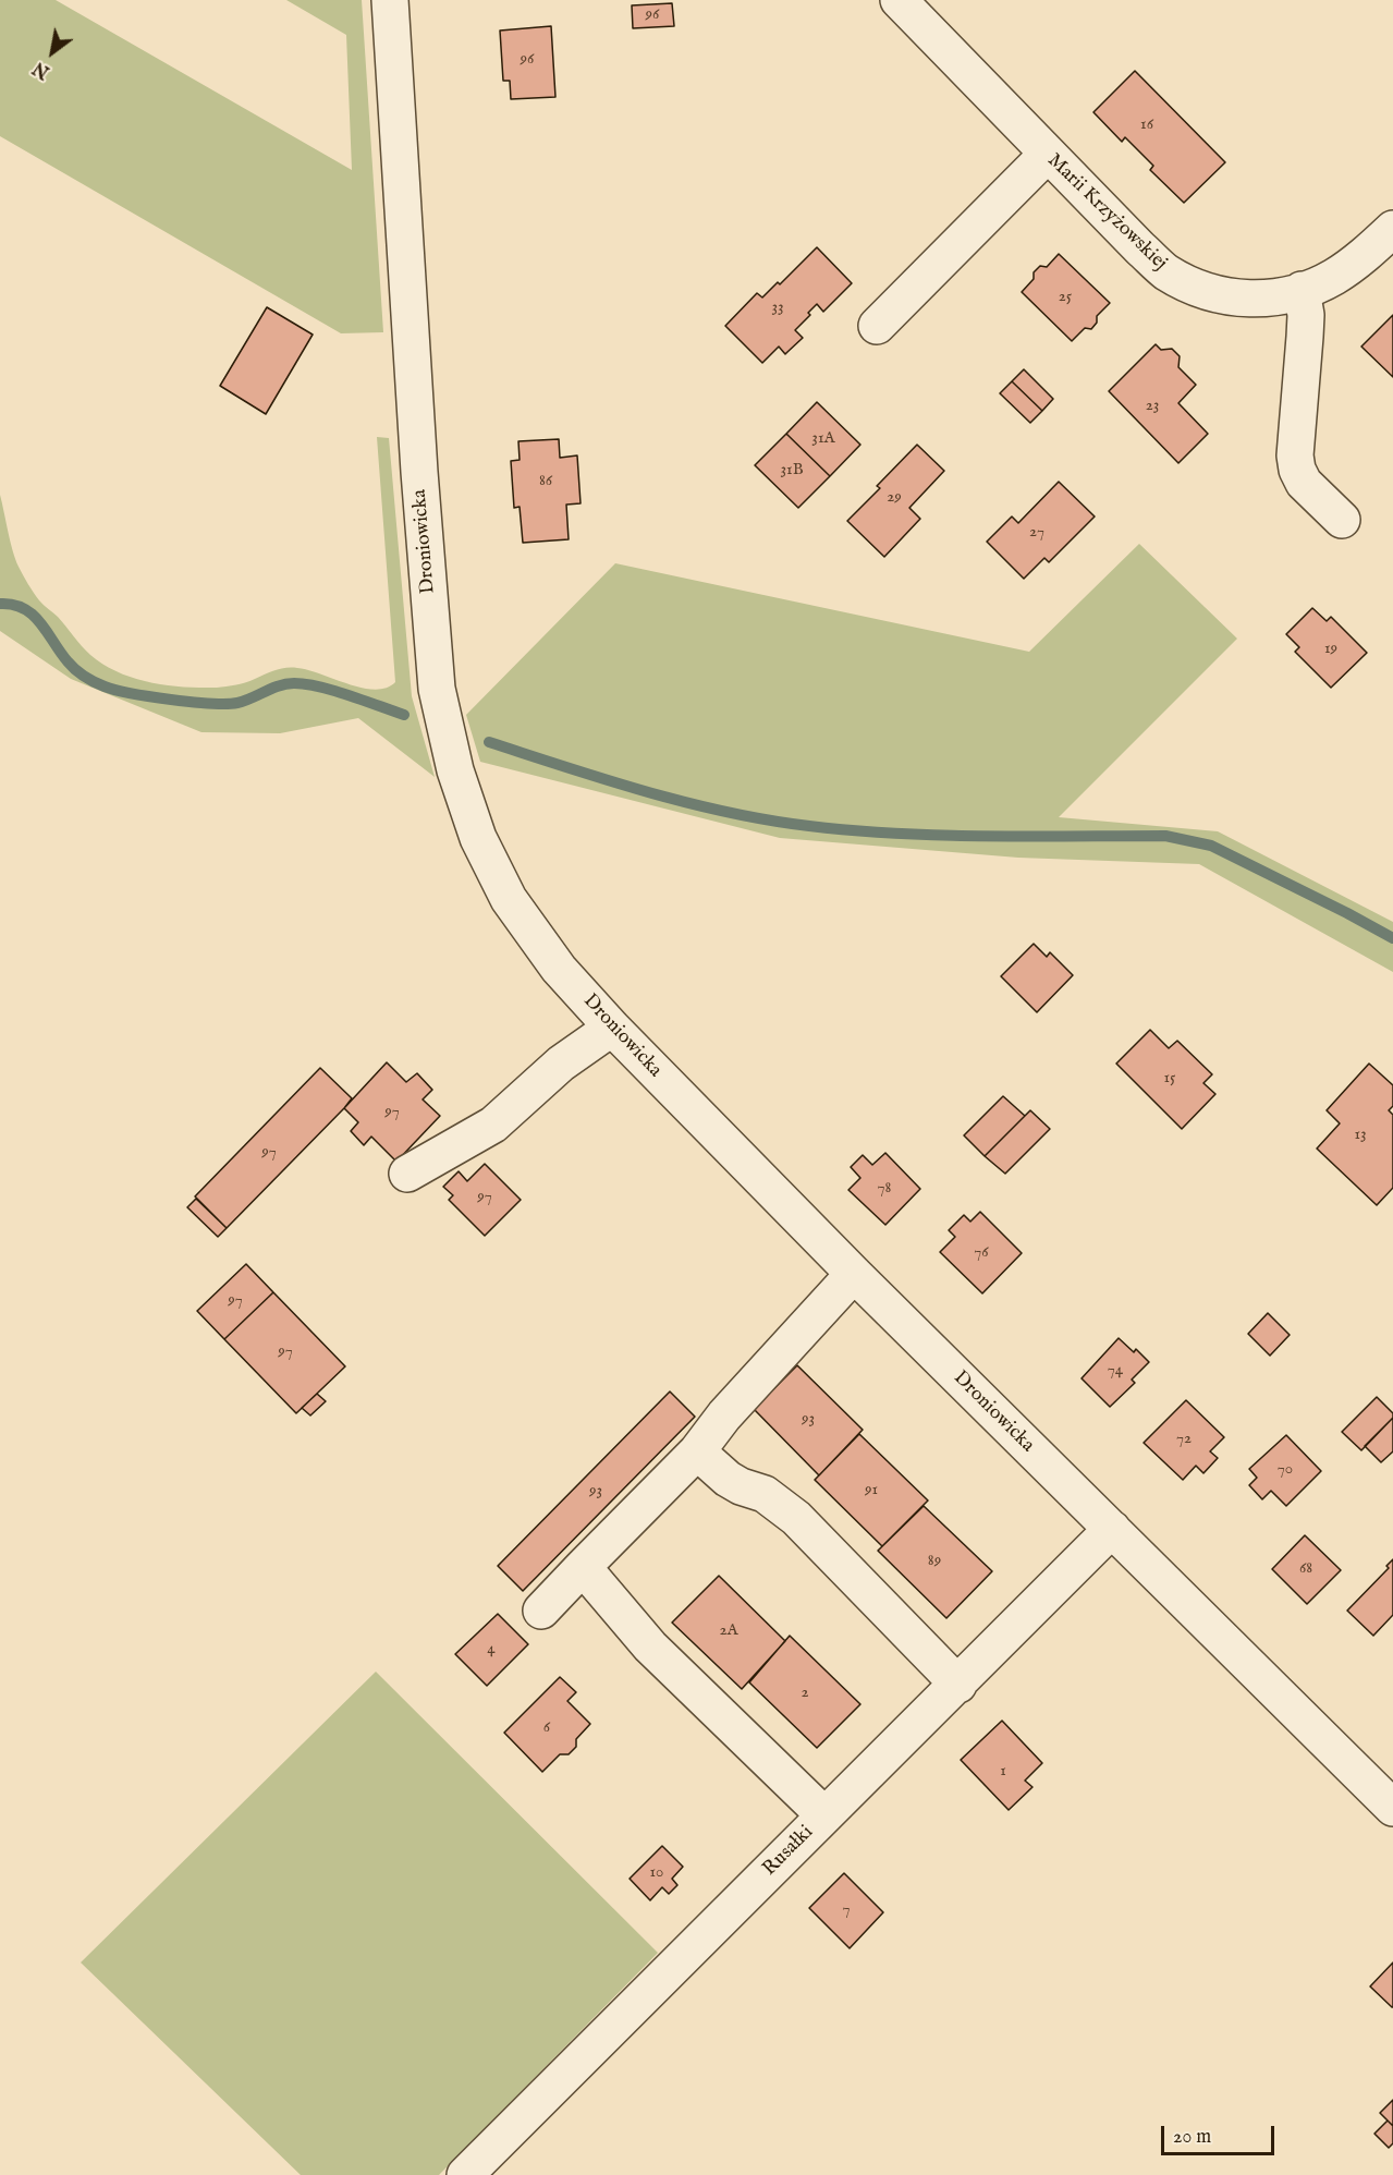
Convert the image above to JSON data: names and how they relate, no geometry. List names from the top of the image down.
{
  "streets": {
    "street": ["Marii Krzyżowskiej", "Droniowicka", "Rusałki"]
  },
  "crossings": [
    ["Droniowicka", "Rusałki"]
  ],
  "house_numbers": [
    "96",
    "96",
    "16",
    "25",
    "33",
    "23",
    "31A",
    "31B",
    "86",
    "29",
    "27",
    "19",
    "15",
    "97",
    "13",
    "97",
    "78",
    "97",
    "76",
    "97",
    "97",
    "74",
    "93",
    "72",
    "70",
    "91",
    "93",
    "89",
    "68",
    "2A",
    "4",
    "2",
    "6",
    "1",
    "10",
    "7"
  ],
  "scale_bar": "20 m",
  "north": "bottom left"
}
